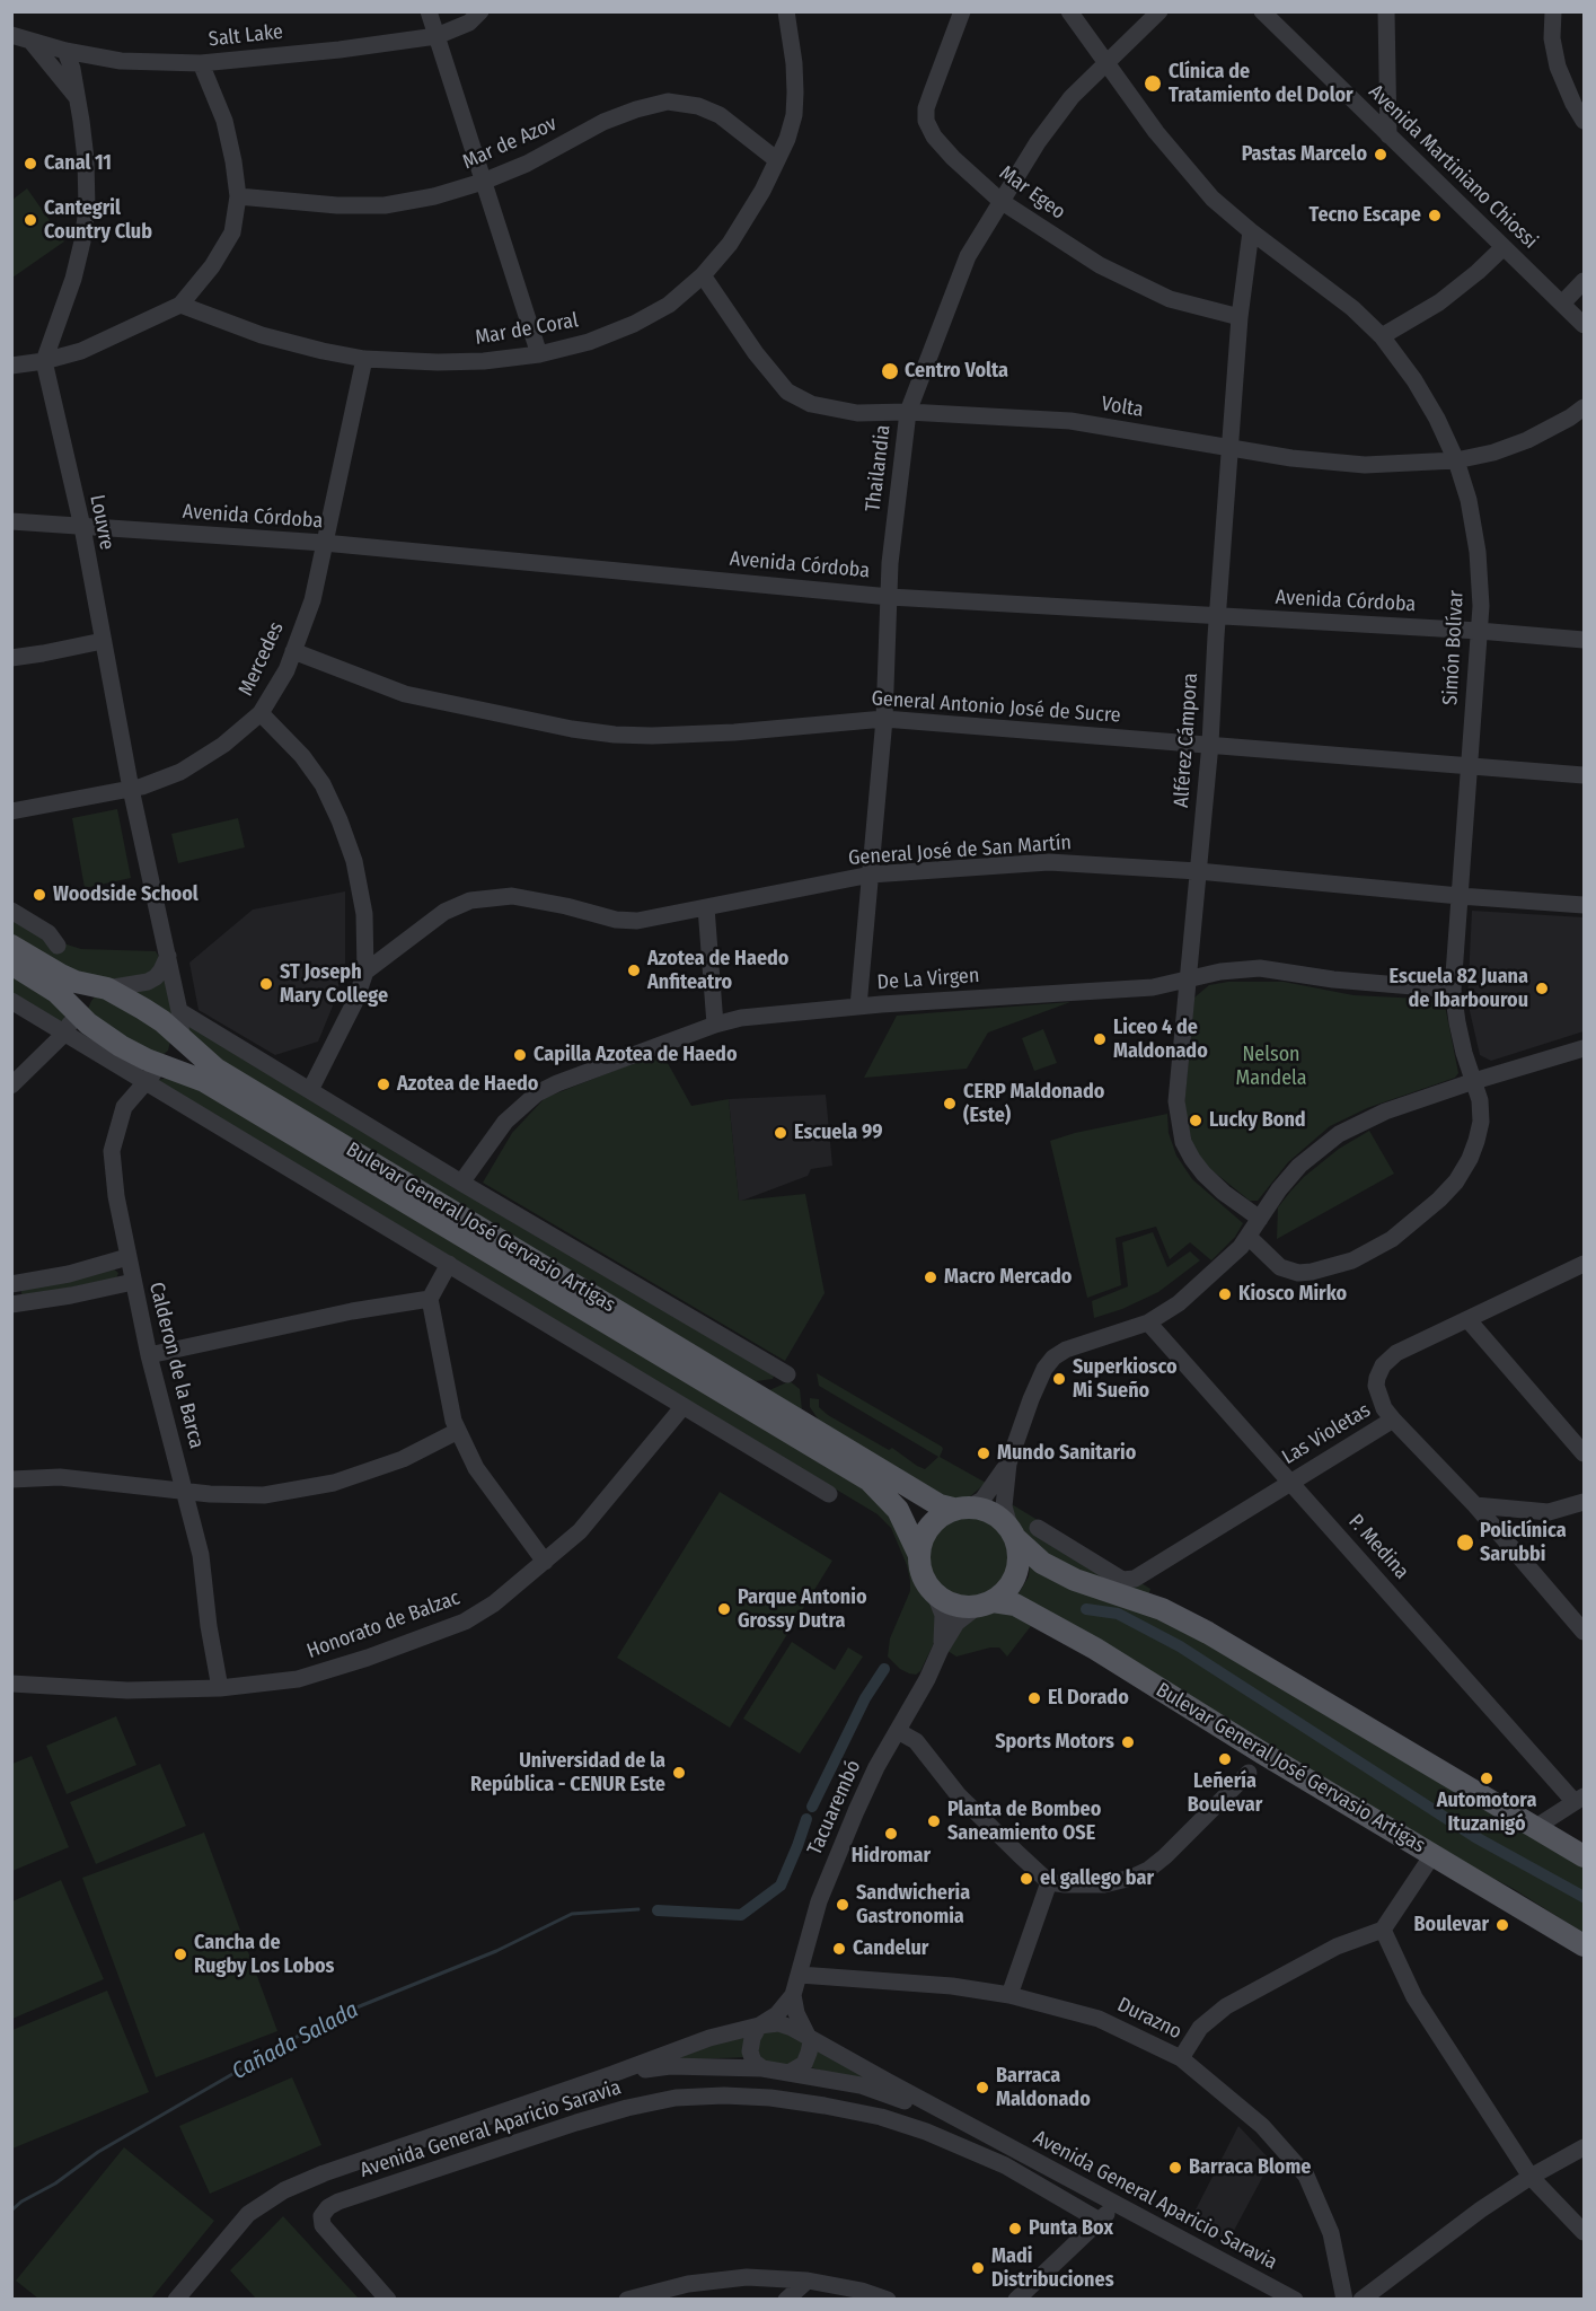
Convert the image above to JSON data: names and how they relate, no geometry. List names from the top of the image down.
{
  "streets": {
    "main road": ["Bulevar General José Gervasio Artigas"],
    "street": [
      "Salt Lake",
      "Mar de Azov",
      "Avenida Martiniano Chiossi",
      "Mar Egeo",
      "Mar de Coral",
      "Volta",
      "Thailandia",
      "Avenida Córdoba",
      "Louvre",
      "Simón Bolívar",
      "Mercedes",
      "General Antonio José de Sucre",
      "Alférez Cámpora",
      "General José de San Martín",
      "De La Virgen",
      "Calderon de la Barca",
      "Las Violetas",
      "P. Medina",
      "Honorato de Balzac",
      "Tacuarembó",
      "Durazno",
      "Avenida General Aparicio Saravia"
    ]
  },
  "crossings": [
    ["Mar de Azov", "Mar de Coral"],
    ["Mar Egeo", "Thailandia"],
    ["Mar Egeo", "Alférez Cámpora"],
    ["Mar de Coral", "Volta"],
    ["Mar de Coral", "Mercedes"],
    ["Volta", "Thailandia"],
    ["Volta", "Simón Bolívar"],
    ["Volta", "Alférez Cámpora"],
    ["Thailandia", "Avenida Córdoba"],
    ["Thailandia", "Simón Bolívar"],
    ["Thailandia", "General Antonio José de Sucre"],
    ["Thailandia", "General José de San Martín"],
    ["Thailandia", "De La Virgen"],
    ["Avenida Córdoba", "Louvre"],
    ["Avenida Córdoba", "Simón Bolívar"],
    ["Avenida Córdoba", "Mercedes"],
    ["Avenida Córdoba", "Alférez Cámpora"],
    ["Louvre", "Mercedes"],
    ["Louvre", "Bulevar General José Gervasio Artigas"],
    ["Simón Bolívar", "General Antonio José de Sucre"],
    ["Simón Bolívar", "Alférez Cámpora"],
    ["Simón Bolívar", "General José de San Martín"],
    ["Simón Bolívar", "De La Virgen"],
    ["Mercedes", "General Antonio José de Sucre"],
    ["General Antonio José de Sucre", "Alférez Cámpora"],
    ["Alférez Cámpora", "General José de San Martín"],
    ["Alférez Cámpora", "De La Virgen"],
    ["De La Virgen", "Bulevar General José Gervasio Artigas"],
    ["Bulevar General José Gervasio Artigas", "Calderon de la Barca"],
    ["Bulevar General José Gervasio Artigas", "Honorato de Balzac"],
    ["Bulevar General José Gervasio Artigas", "Tacuarembó"],
    ["Calderon de la Barca", "Honorato de Balzac"],
    ["Las Violetas", "P. Medina"],
    ["Tacuarembó", "Durazno"],
    ["Tacuarembó", "Avenida General Aparicio Saravia"]
  ],
  "water": ["Cañada Salada"],
  "parks": ["Nelson Mandela"],
  "places": [
    "Clínica de Tratamiento del Dolor",
    "Pastas Marcelo",
    "Canal 11",
    "Tecno Escape",
    "Cantegril Country Club",
    "Centro Volta",
    "Woodside School",
    "Azotea de Haedo Anfiteatro",
    "ST Joseph Mary College",
    "Escuela 82 Juana de Ibarbourou",
    "Liceo 4 de Maldonado",
    "Capilla Azotea de Haedo",
    "Azotea de Haedo",
    "CERP Maldonado (Este)",
    "Lucky Bond",
    "Escuela 99",
    "Macro Mercado",
    "Kiosco Mirko",
    "Superkiosco Mi Sueño",
    "Mundo Sanitario",
    "Policlínica Sarubbi",
    "Parque Antonio Grossy Dutra",
    "El Dorado",
    "Sports Motors",
    "Leñería Boulevar",
    "Universidad de la República - CENUR Este",
    "Automotora Ituzanigó",
    "Planta de Bombeo Saneamiento OSE",
    "Hidromar",
    "el gallego bar",
    "Sandwicheria Gastronomia",
    "Boulevar",
    "Candelur",
    "Cancha de Rugby Los Lobos",
    "Barraca Maldonado",
    "Barraca Blome",
    "Punta Box",
    "Madi Distribuciones"
  ]
}
